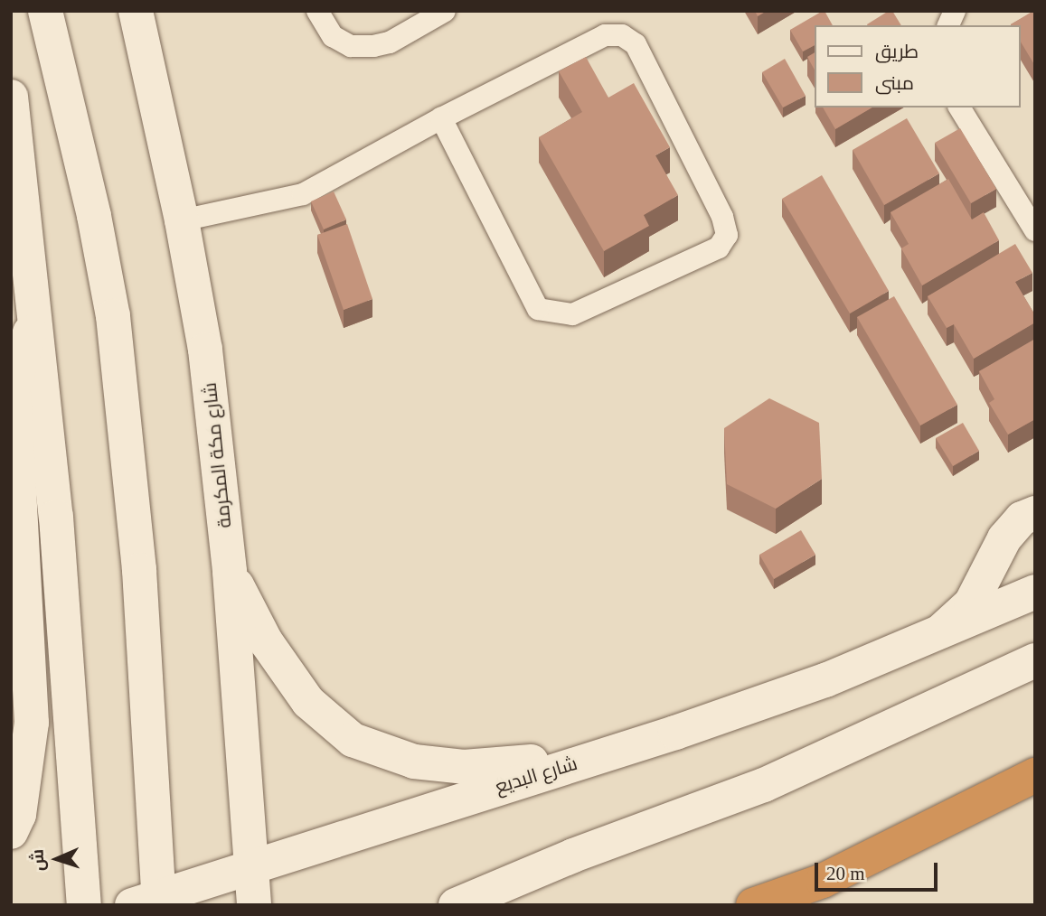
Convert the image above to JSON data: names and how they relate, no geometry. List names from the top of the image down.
{
  "streets": {
    "main road": ["شارع مكة المكرمة", "شارع البديع"]
  },
  "crossings": [
    ["شارع مكة المكرمة", "شارع البديع"]
  ],
  "legend": ["طريق", "مبنى"],
  "scale_bar": "20 m",
  "north": "left"
}
